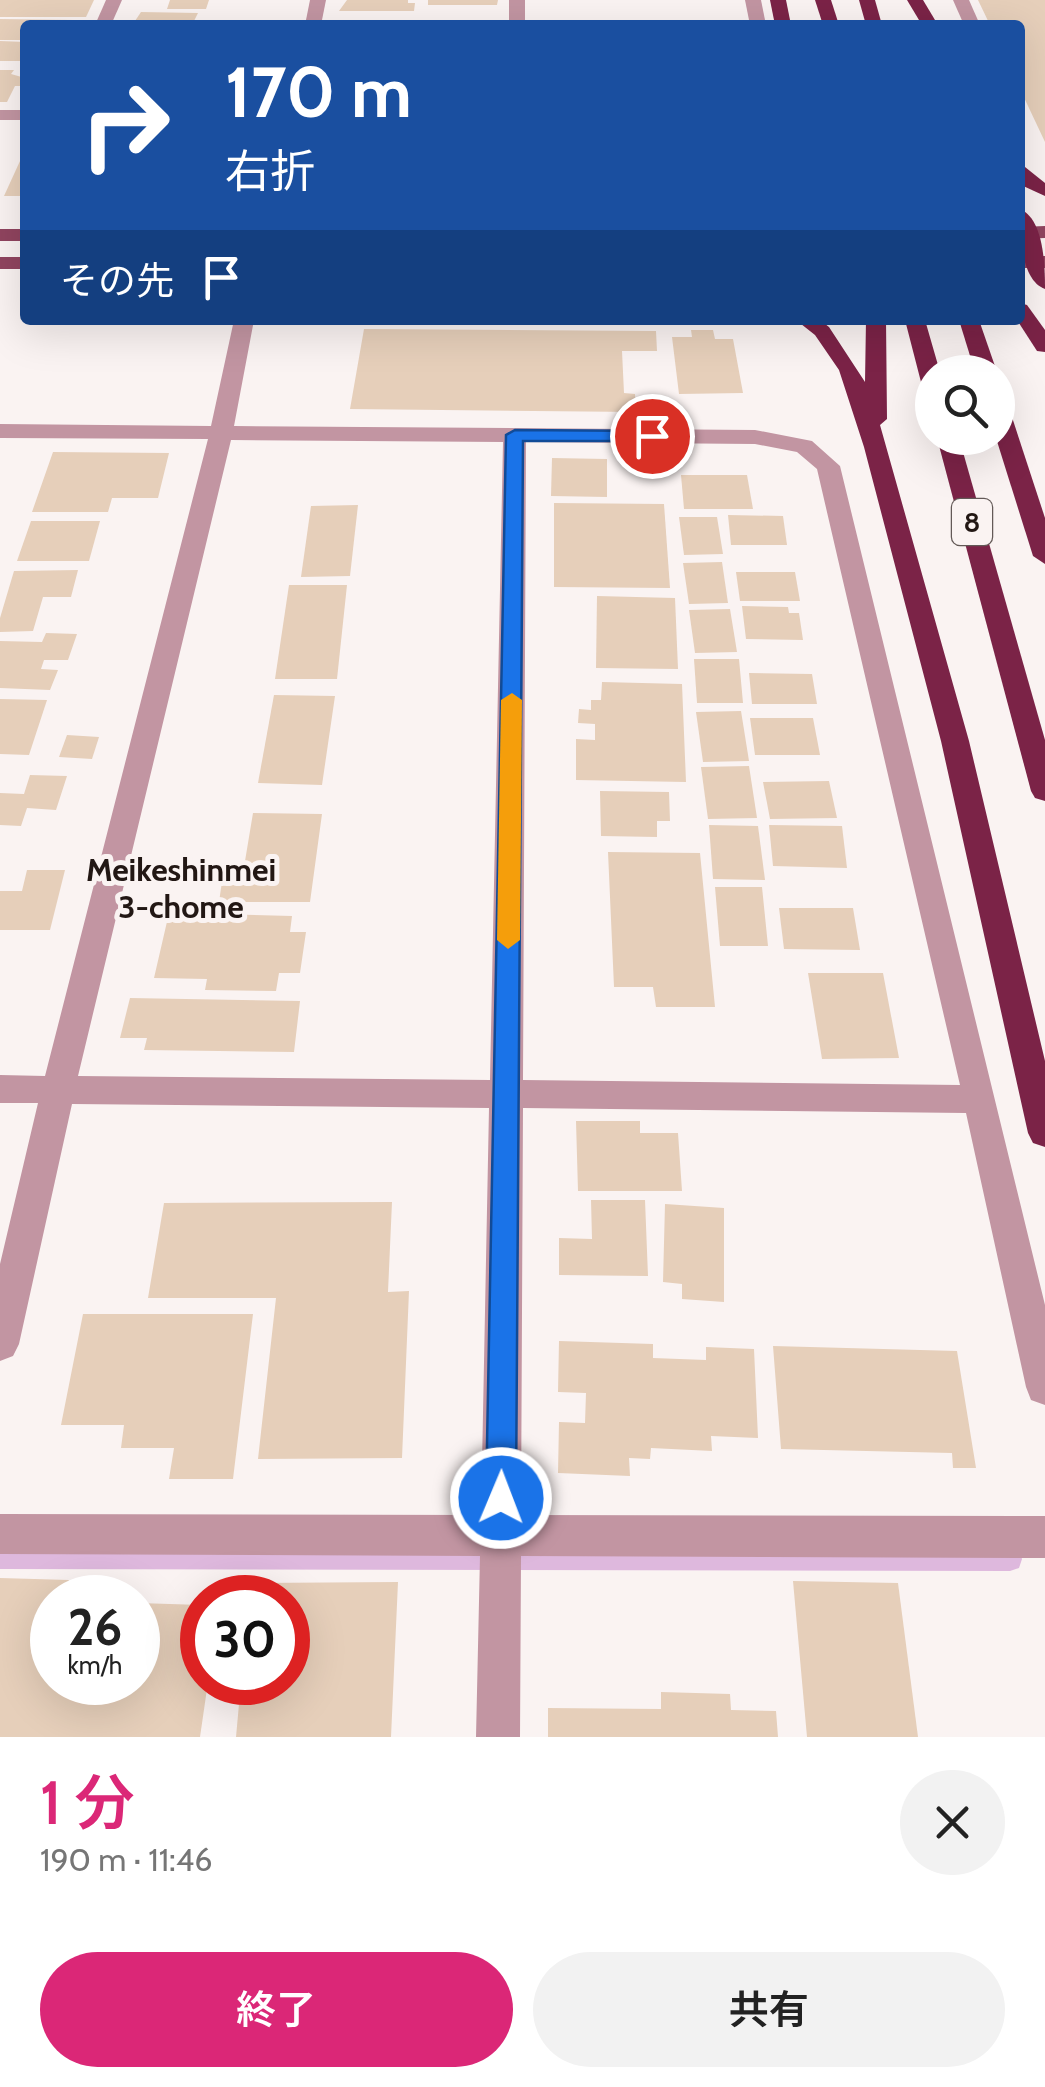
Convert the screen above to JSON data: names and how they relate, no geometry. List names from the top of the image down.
{
  "streets": {
    "highway": ["8"]
  },
  "districts": ["Meikeshinmei 3-chome"],
  "page": {
    "turn": ["170 m", "右折"],
    "then": "その先",
    "speed": "26 km/h",
    "limit": "30",
    "heading": ["1 分", "190 m · 11:46"],
    "buttons": ["終了", "共有"]
  }
}
